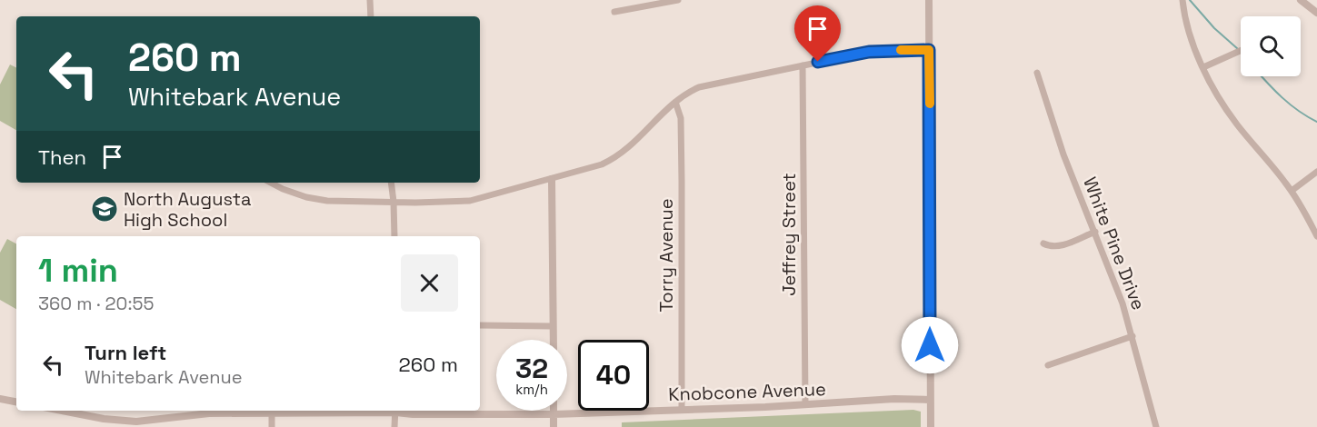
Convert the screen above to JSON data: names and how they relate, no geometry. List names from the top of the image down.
{
  "streets": {
    "street": [
      "Jeffrey Street",
      "White Pine Drive",
      "Torry Avenue",
      "Knobcone Avenue"
    ]
  },
  "crossings": [
    ["Jeffrey Street", "Knobcone Avenue"],
    ["Torry Avenue", "Knobcone Avenue"]
  ],
  "places": {
    "school or university": ["North Augusta High School"]
  },
  "page": {
    "turn": ["260 m", "Whitebark Avenue"],
    "then": "Then",
    "heading": ["1 min", "360 m · 20:55"],
    "list": [
      {
        "name": "Turn left",
        "note": "Whitebark Avenue",
        "value": "260 m"
      }
    ],
    "speed": "32 km/h",
    "limit": "40"
  }
}
